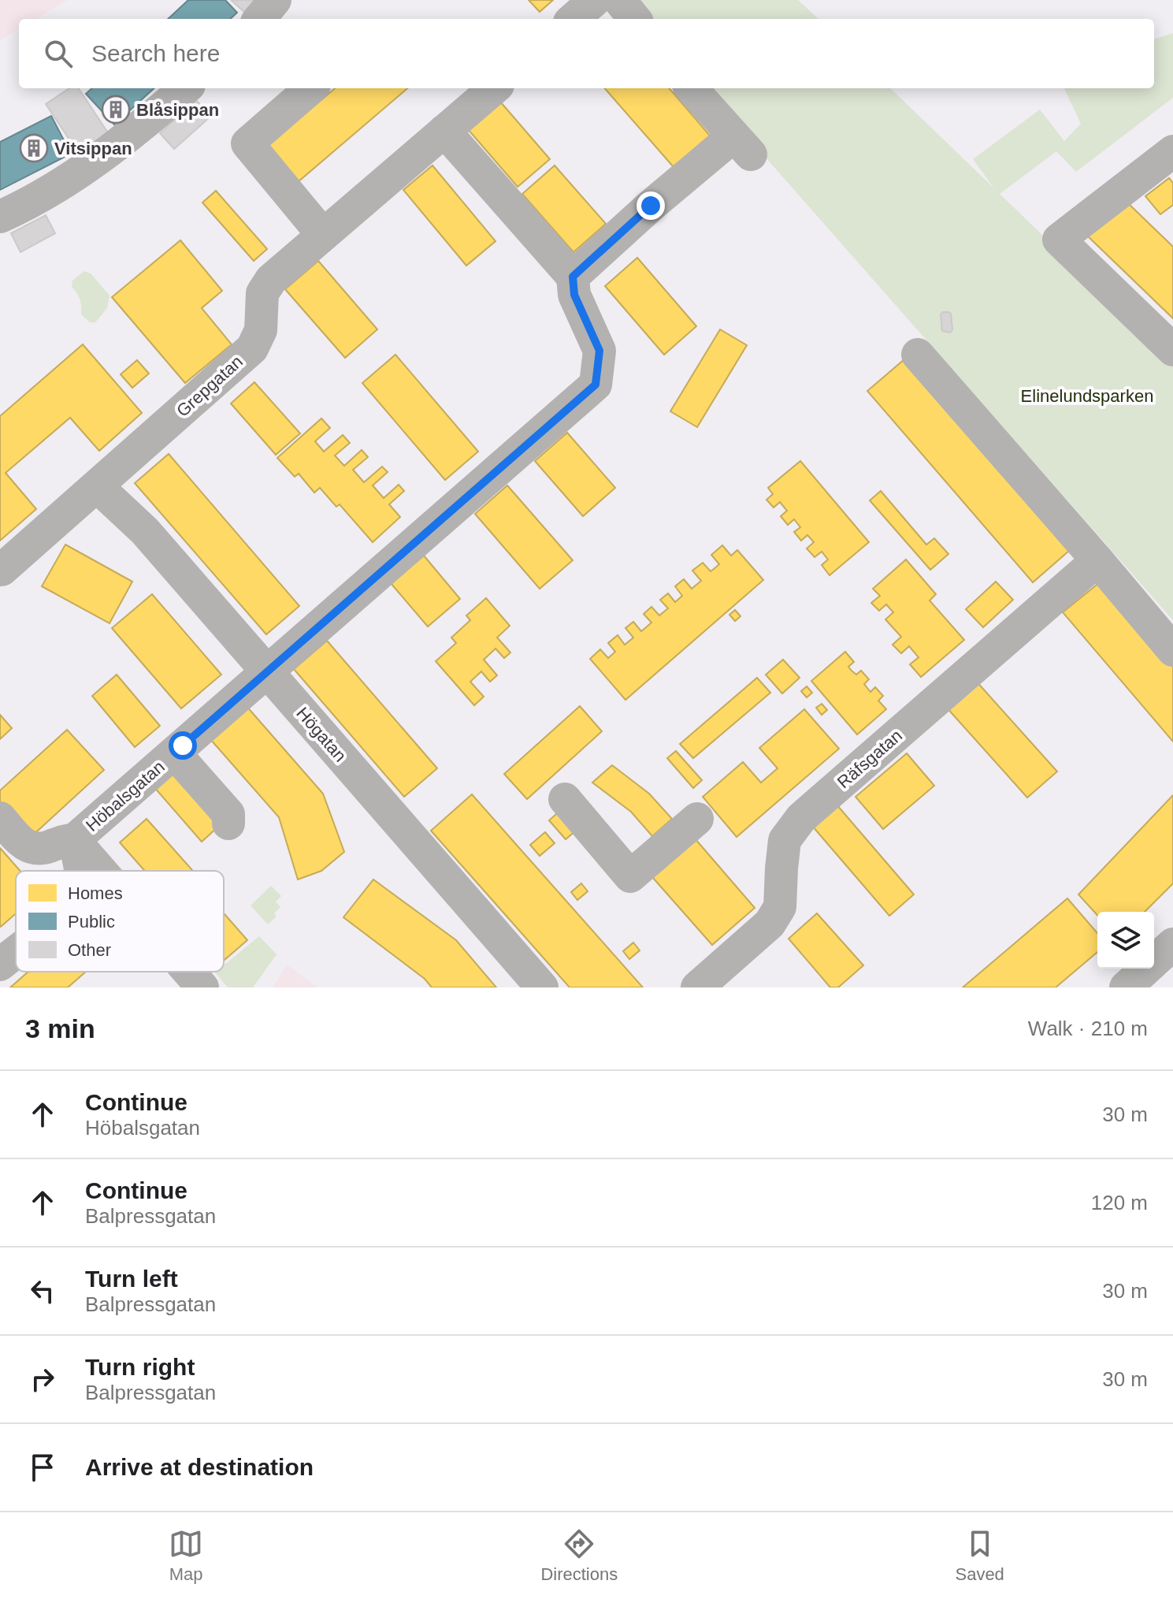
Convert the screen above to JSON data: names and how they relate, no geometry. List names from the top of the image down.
{
  "streets": {
    "street": [
      "Grepgatan",
      "Högatan",
      "Räfsgatan",
      "Höbalsgatan"
    ]
  },
  "crossings": [
    ["Grepgatan", "Högatan"],
    ["Högatan", "Höbalsgatan"]
  ],
  "parks": ["Elinelundsparken"],
  "places": {
    "building": ["Blåsippan", "Vitsippan"]
  },
  "legend": ["Homes", "Public", "Other"],
  "page": {
    "search": "Search here",
    "heading": ["3 min", "Walk · 210 m"],
    "list": [
      ["Continue", "Höbalsgatan", "30 m"],
      ["Continue", "Balpressgatan", "120 m"],
      ["Turn left", "Balpressgatan", "30 m"],
      ["Turn right", "Balpressgatan", "30 m"],
      "Arrive at destination"
    ],
    "nav": ["Map", "Directions", "Saved"]
  }
}
